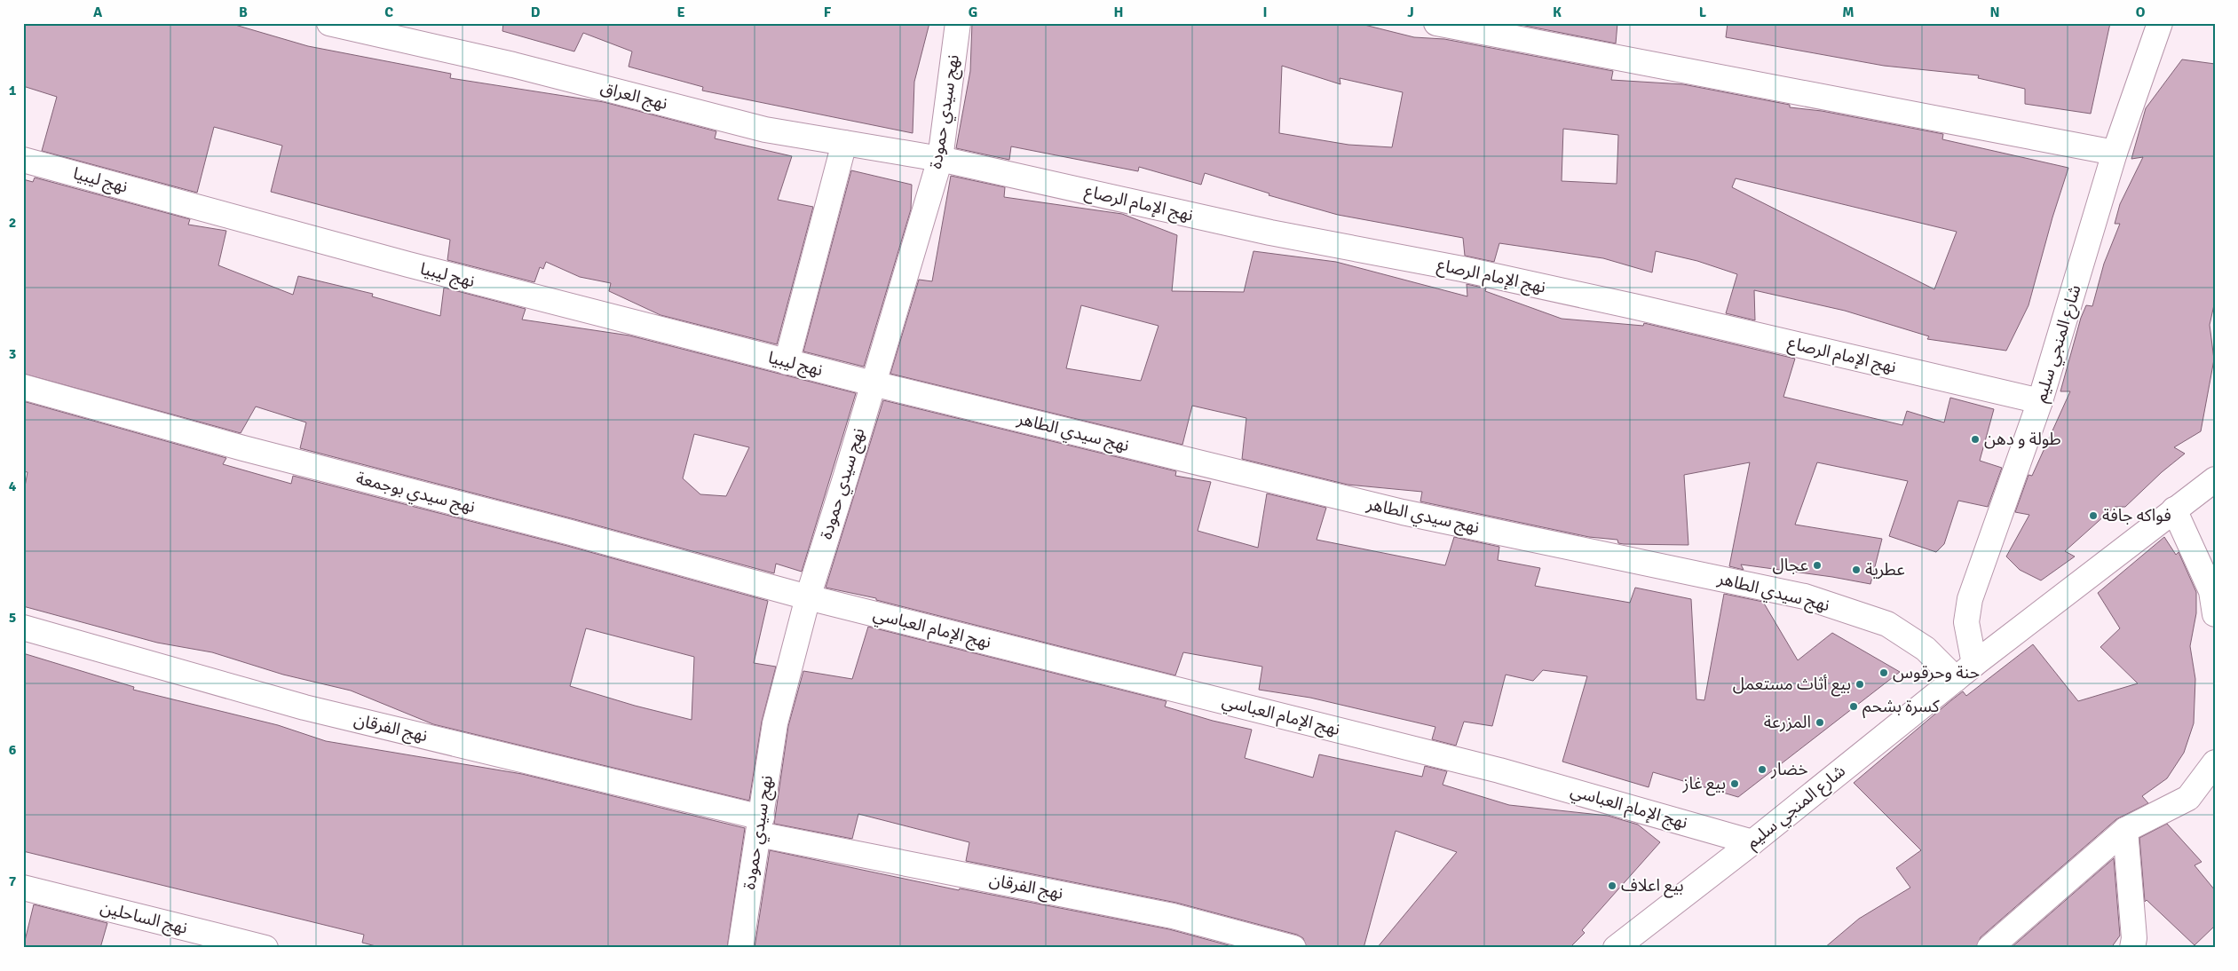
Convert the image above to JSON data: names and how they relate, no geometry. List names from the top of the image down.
{
  "streets": {
    "street": [
      "نهج العراق",
      "نهج سيدي حمودة",
      "نهج ليبيا",
      "نهج الإمام الرصاع",
      "شارع المنجي سليم",
      "نهج سيدي الطاهر",
      "نهج سيدي بوجمعة",
      "نهج الإمام العباسي",
      "نهج الفرقان",
      "نهج الساحلين"
    ]
  },
  "crossings": [
    ["نهج العراق", "نهج سيدي حمودة"],
    ["نهج العراق", "نهج الإمام الرصاع"],
    ["نهج سيدي حمودة", "نهج ليبيا"],
    ["نهج سيدي حمودة", "نهج الإمام الرصاع"],
    ["نهج سيدي حمودة", "نهج سيدي الطاهر"],
    ["نهج سيدي حمودة", "نهج سيدي بوجمعة"],
    ["نهج سيدي حمودة", "نهج الإمام العباسي"],
    ["نهج سيدي حمودة", "نهج الفرقان"],
    ["نهج ليبيا", "نهج سيدي الطاهر"],
    ["نهج الإمام الرصاع", "شارع المنجي سليم"],
    ["شارع المنجي سليم", "نهج سيدي الطاهر"],
    ["شارع المنجي سليم", "نهج الإمام العباسي"],
    ["نهج سيدي بوجمعة", "نهج الإمام العباسي"]
  ],
  "places": [
    "طولة و دهن",
    "فواكه جافة",
    "عجال",
    "عطرية",
    "حنة وحرقوس",
    "بيع أثاث مستعمل",
    "كسرة بشحم",
    "المزرعة",
    "خضار",
    "بيع غاز",
    "بيع اعلاف"
  ],
  "grid": {
    "columns": [
      "A",
      "B",
      "C",
      "D",
      "E",
      "F",
      "G",
      "H",
      "I",
      "J",
      "K",
      "L",
      "M",
      "N",
      "O"
    ],
    "rows": [
      "1",
      "2",
      "3",
      "4",
      "5",
      "6",
      "7"
    ]
  }
}
